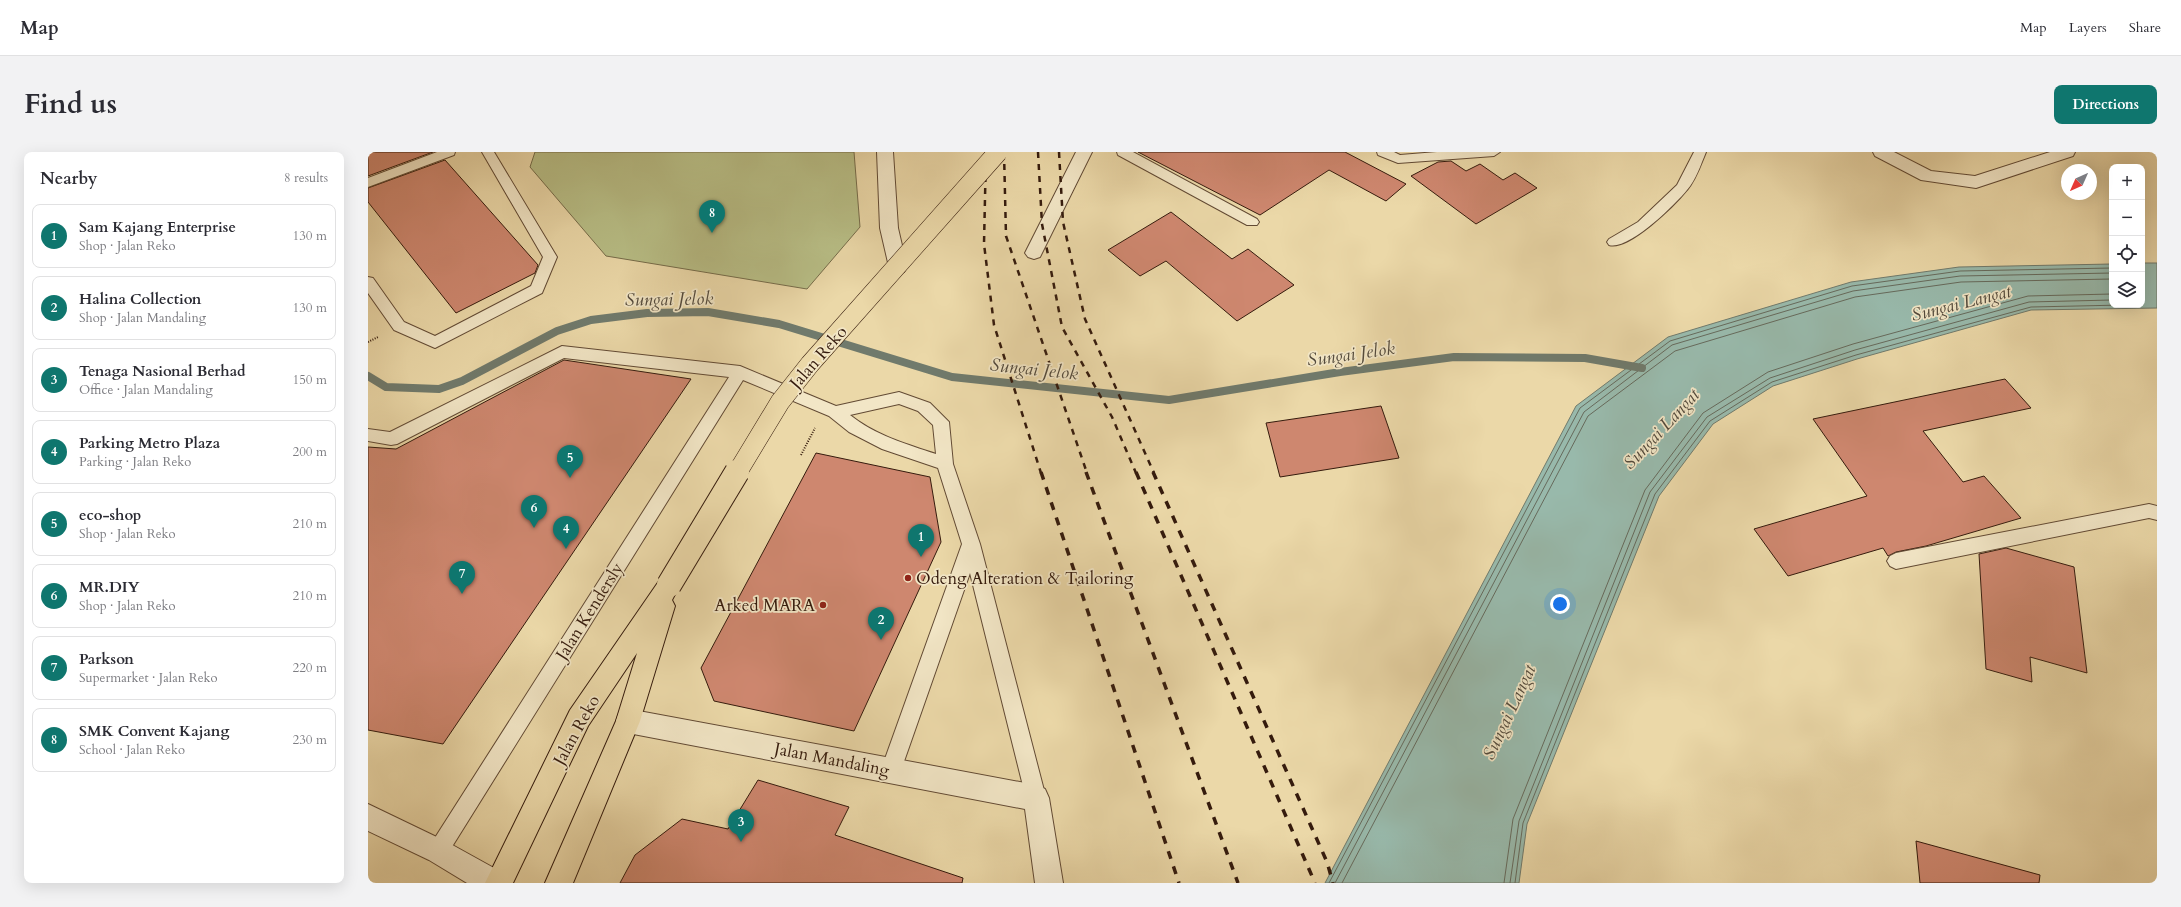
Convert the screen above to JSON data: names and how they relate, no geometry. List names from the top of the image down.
{
  "streets": {
    "main road": ["Jalan Reko"],
    "street": ["Jalan Mandaling"],
    "lane": ["Jalan Kendersly"]
  },
  "crossings": [
    ["Jalan Reko", "Jalan Mandaling"]
  ],
  "water": ["Sungai Jelok", "Sungai Langat"],
  "places": ["Odeng Alteration & Tailoring", "Arked MARA"],
  "north": "bottom left",
  "page": {
    "header": "Map",
    "nav": ["Map", "Layers", "Share"],
    "title": "Find us",
    "buttons": "Directions",
    "heading": ["Nearby", "8 results"],
    "map_buttons": ["+", "−"],
    "pins": [
      "8",
      "5",
      "6",
      "4",
      "1",
      "7",
      "2",
      "3"
    ],
    "list": [
      {
        "mark": "1",
        "name": "Sam Kajang Enterprise",
        "note": "Shop · Jalan Reko",
        "value": "130 m"
      },
      {
        "mark": "2",
        "name": "Halina Collection",
        "note": "Shop · Jalan Mandaling",
        "value": "130 m"
      },
      {
        "mark": "3",
        "name": "Tenaga Nasional Berhad",
        "note": "Office · Jalan Mandaling",
        "value": "150 m"
      },
      {
        "mark": "4",
        "name": "Parking Metro Plaza",
        "note": "Parking · Jalan Reko",
        "value": "200 m"
      },
      {
        "mark": "5",
        "name": "eco-shop",
        "note": "Shop · Jalan Reko",
        "value": "210 m"
      },
      {
        "mark": "6",
        "name": "MR.DIY",
        "note": "Shop · Jalan Reko",
        "value": "210 m"
      },
      {
        "mark": "7",
        "name": "Parkson",
        "note": "Supermarket · Jalan Reko",
        "value": "220 m"
      },
      {
        "mark": "8",
        "name": "SMK Convent Kajang",
        "note": "School · Jalan Reko",
        "value": "230 m"
      }
    ]
  }
}
